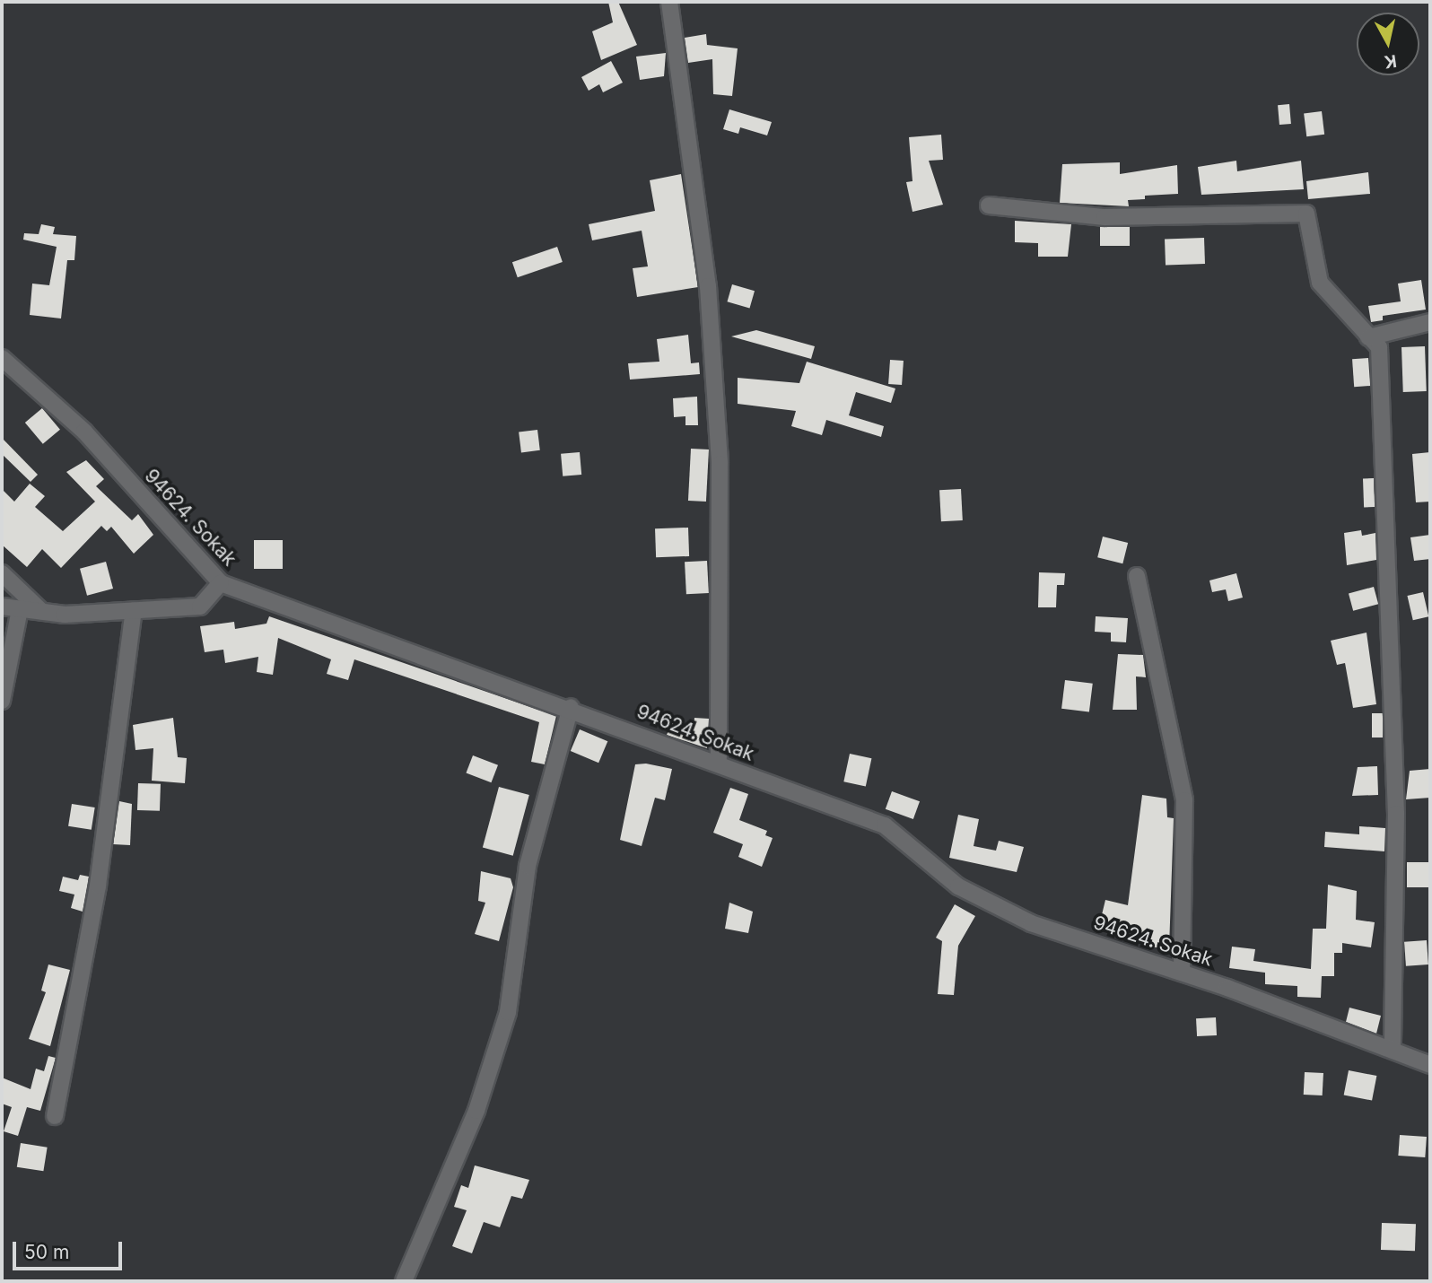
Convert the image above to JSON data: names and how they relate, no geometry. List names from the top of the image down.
{
  "streets": {
    "street": ["94624. Sokak"]
  },
  "scale_bar": "50 m",
  "north": "bottom"
}
